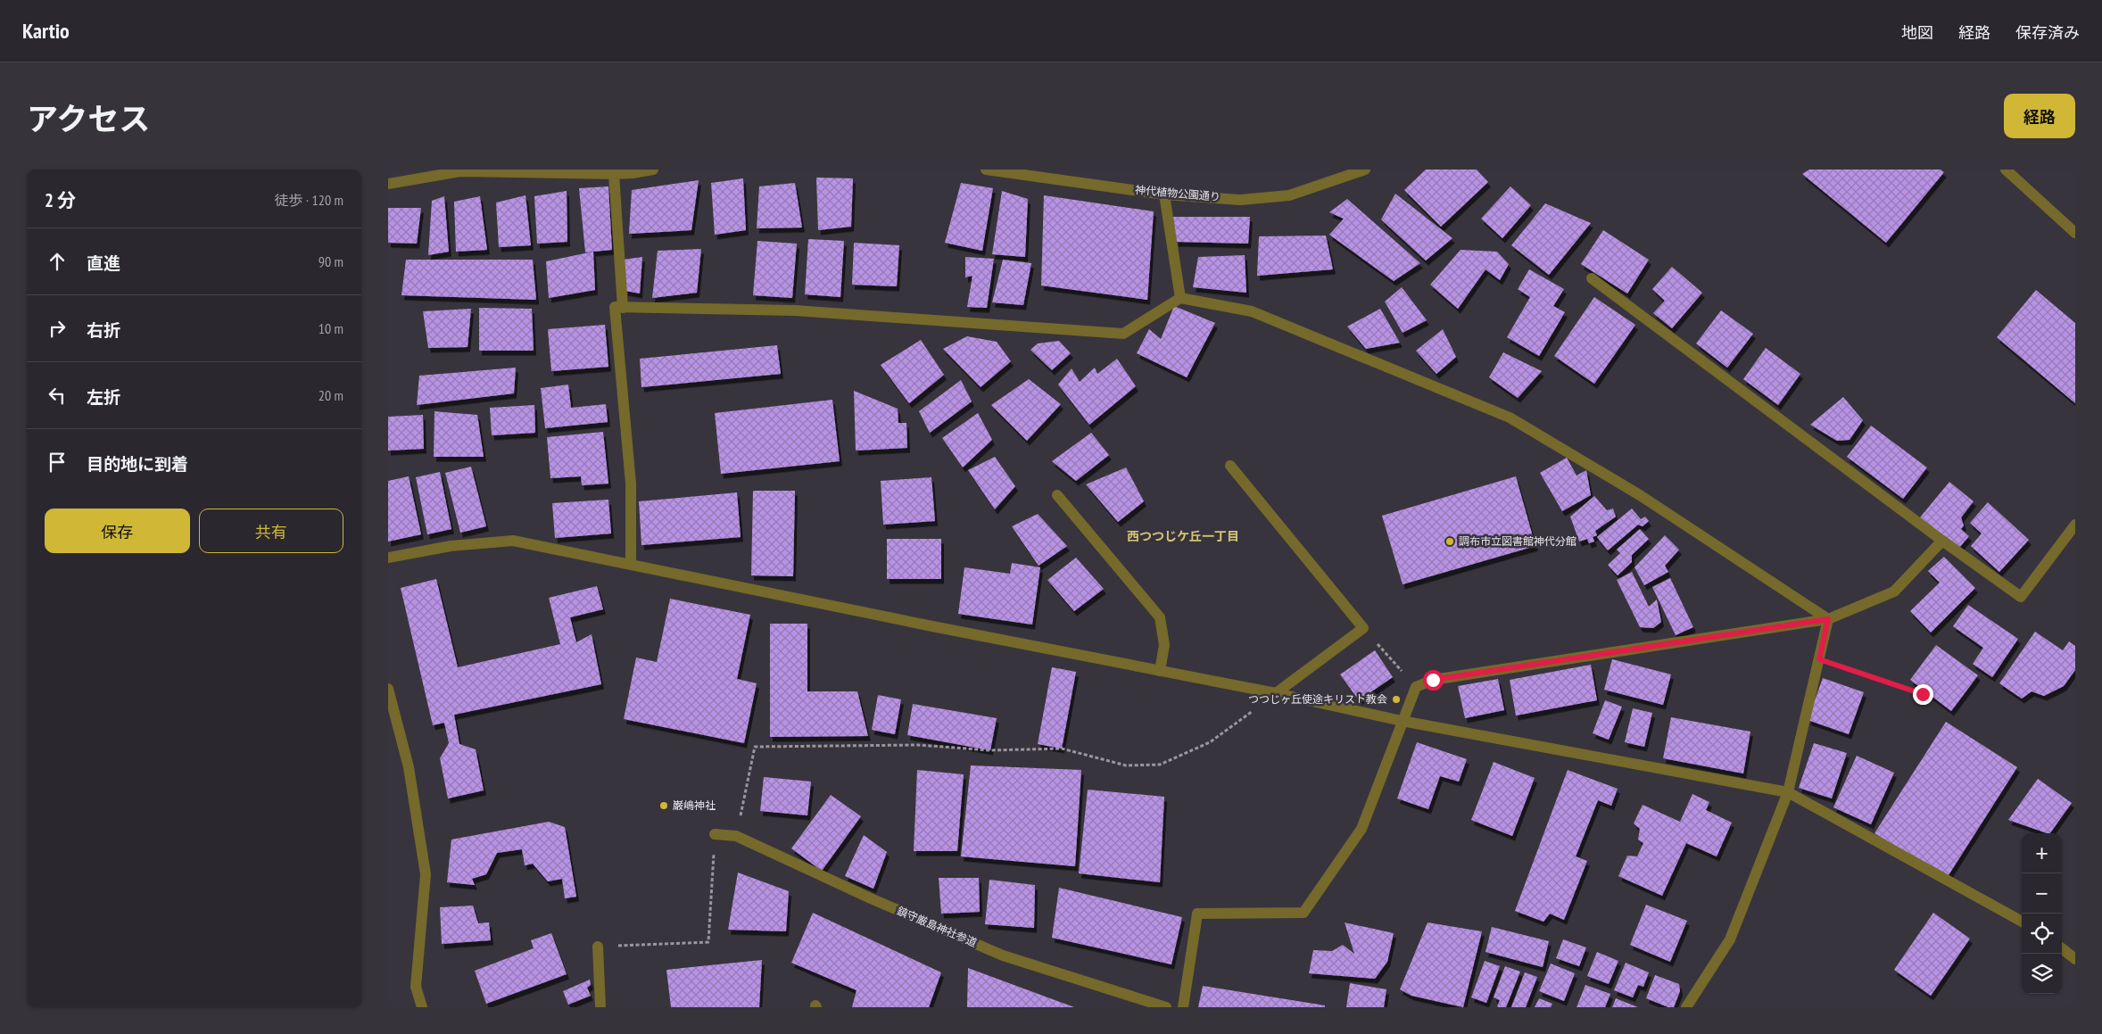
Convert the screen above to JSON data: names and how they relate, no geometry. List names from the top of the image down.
{
  "streets": {
    "street": ["神代植物公園通り", "鎮守厳島神社参道"]
  },
  "districts": ["西つつじケ丘一丁目"],
  "places": ["調布市立図書館神代分館", "つつじヶ丘使途キリスト教会", "巌嶋神社"],
  "page": {
    "header": "Kartio",
    "nav": ["地図", "経路", "保存済み"],
    "title": "アクセス",
    "buttons": [
      "経路",
      ["保存", "共有"]
    ],
    "heading": ["2 分", "徒歩 · 120 m"],
    "list": [
      ["直進", "90 m"],
      ["右折", "10 m"],
      ["左折", "20 m"],
      "目的地に到着"
    ],
    "map_buttons": ["+", "−"]
  }
}
